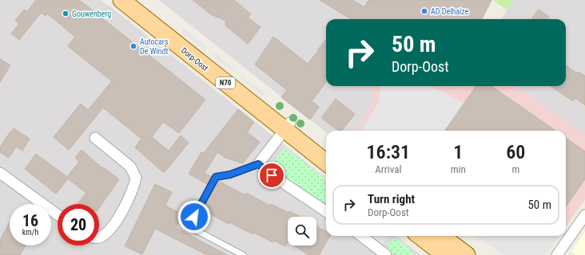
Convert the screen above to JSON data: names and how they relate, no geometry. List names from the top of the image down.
{
  "streets": {
    "main road": ["Dorp-Oost", "N70"]
  },
  "places": ["AD Delhaize", "Gouwenberg", "Autocars De Windt"],
  "page": {
    "turn": ["50 m", "Dorp-Oost"],
    "eta": [
      "16:31",
      "Arrival",
      "1",
      "min",
      "60",
      "m"
    ],
    "list": [
      {
        "name": "Turn right",
        "note": "Dorp-Oost",
        "value": "50 m"
      }
    ],
    "speed": "16 km/h",
    "limit": "20"
  }
}
